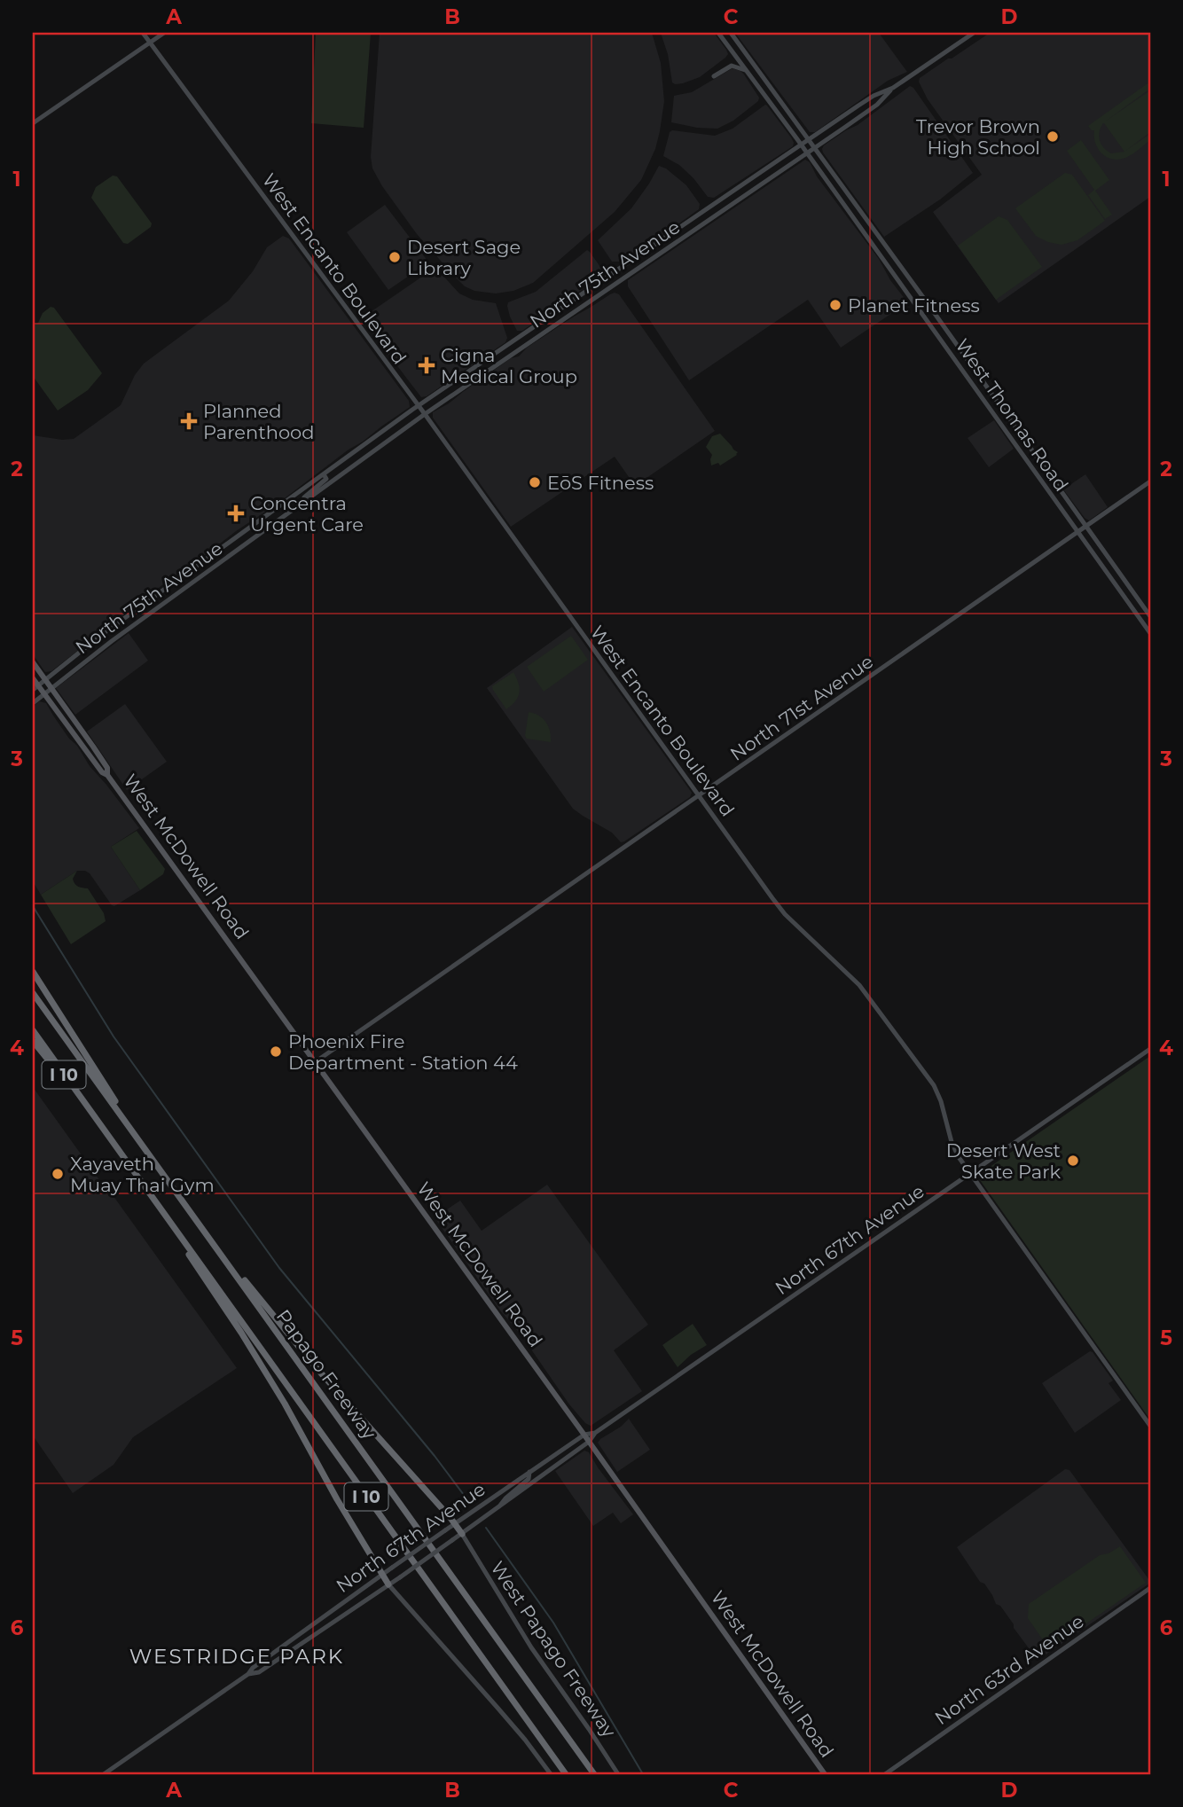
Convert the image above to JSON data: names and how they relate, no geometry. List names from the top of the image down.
{
  "streets": {
    "highway": ["I 10", "Papago Freeway"],
    "main road": [
      "West Encanto Boulevard",
      "North 75th Avenue",
      "West Thomas Road",
      "North 71st Avenue",
      "West McDowell Road",
      "North 67th Avenue",
      "West Papago Freeway",
      "North 63rd Avenue"
    ]
  },
  "crossings": [
    ["West Encanto Boulevard", "North 75th Avenue"],
    ["West Encanto Boulevard", "North 71st Avenue"],
    ["West Encanto Boulevard", "North 67th Avenue"],
    ["North 75th Avenue", "West Thomas Road"],
    ["North 75th Avenue", "West McDowell Road"],
    ["West Thomas Road", "North 71st Avenue"],
    ["North 71st Avenue", "West McDowell Road"],
    ["West McDowell Road", "North 67th Avenue"],
    ["North 67th Avenue", "West Papago Freeway"]
  ],
  "districts": ["WESTRIDGE PARK"],
  "places": {
    "other": [
      "Trevor Brown High School",
      "Desert Sage Library",
      "Planet Fitness",
      "EōS Fitness",
      "Phoenix Fire Department - Station 44",
      "Desert West Skate Park",
      "Xayaveth Muay Thai Gym"
    ],
    "health": ["Cigna Medical Group", "Planned Parenthood", "Concentra Urgent Care"]
  },
  "grid": {
    "columns": [
      "A",
      "B",
      "C",
      "D"
    ],
    "rows": [
      "1",
      "2",
      "3",
      "4",
      "5",
      "6"
    ]
  }
}
